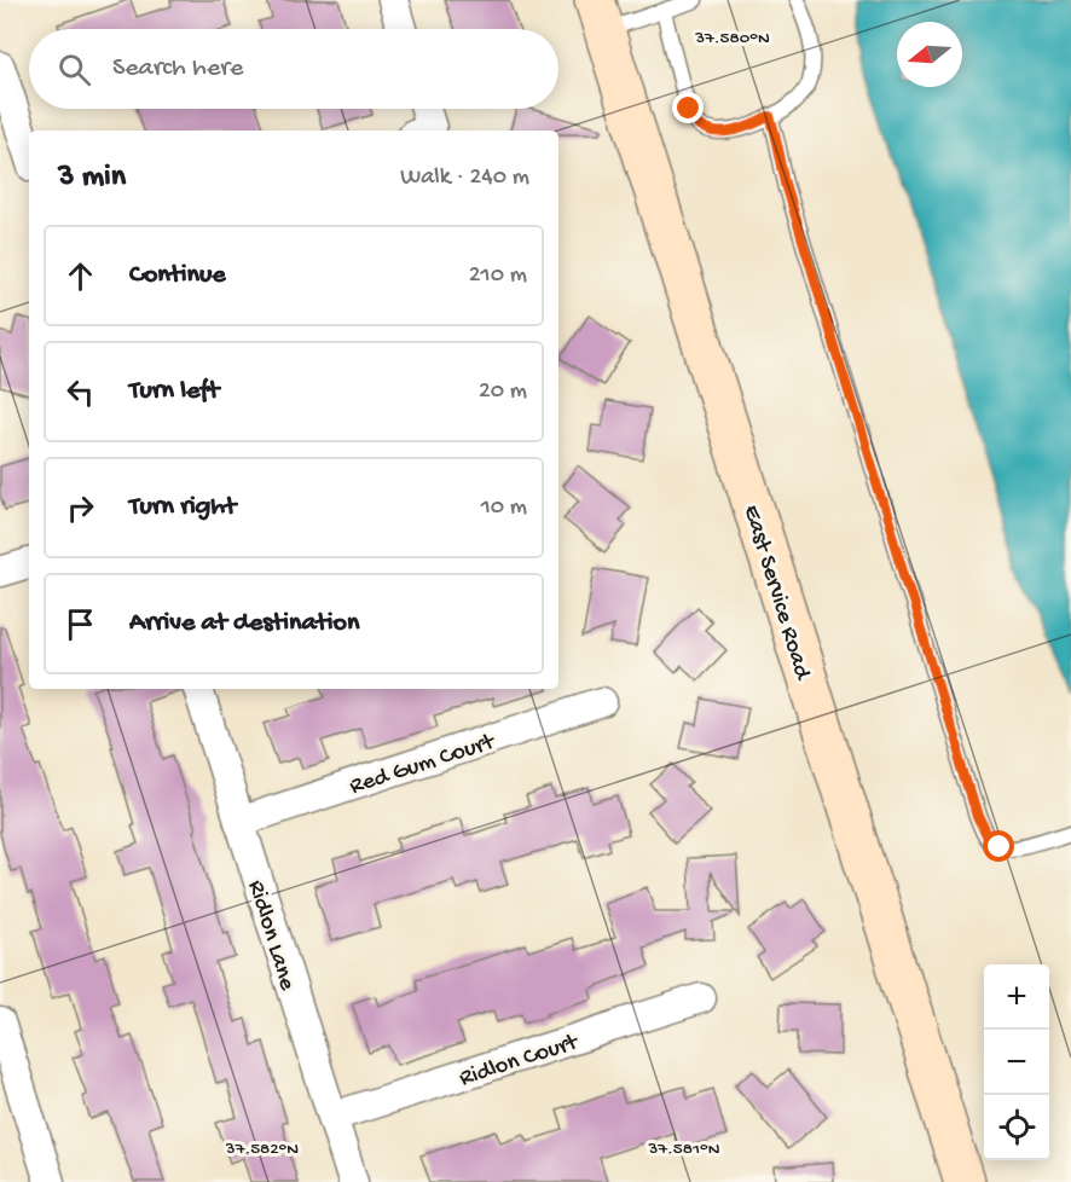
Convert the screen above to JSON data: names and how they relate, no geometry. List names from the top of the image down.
{
  "streets": {
    "street": [
      "East Service Road",
      "Red Gum Court",
      "Ridlon Lane",
      "Ridlon Court"
    ]
  },
  "crossings": [
    ["Red Gum Court", "Ridlon Lane"],
    ["Ridlon Lane", "Ridlon Court"]
  ],
  "north": "left",
  "page": {
    "search": "Search here",
    "heading": ["3 min", "Walk · 240 m"],
    "list": [
      ["Continue", "210 m"],
      ["Turn left", "20 m"],
      ["Turn right", "10 m"],
      "Arrive at destination"
    ],
    "map_buttons": ["+", "−"]
  },
  "coordinates": ["37.580°N", "37.582°N", "37.581°N"]
}
